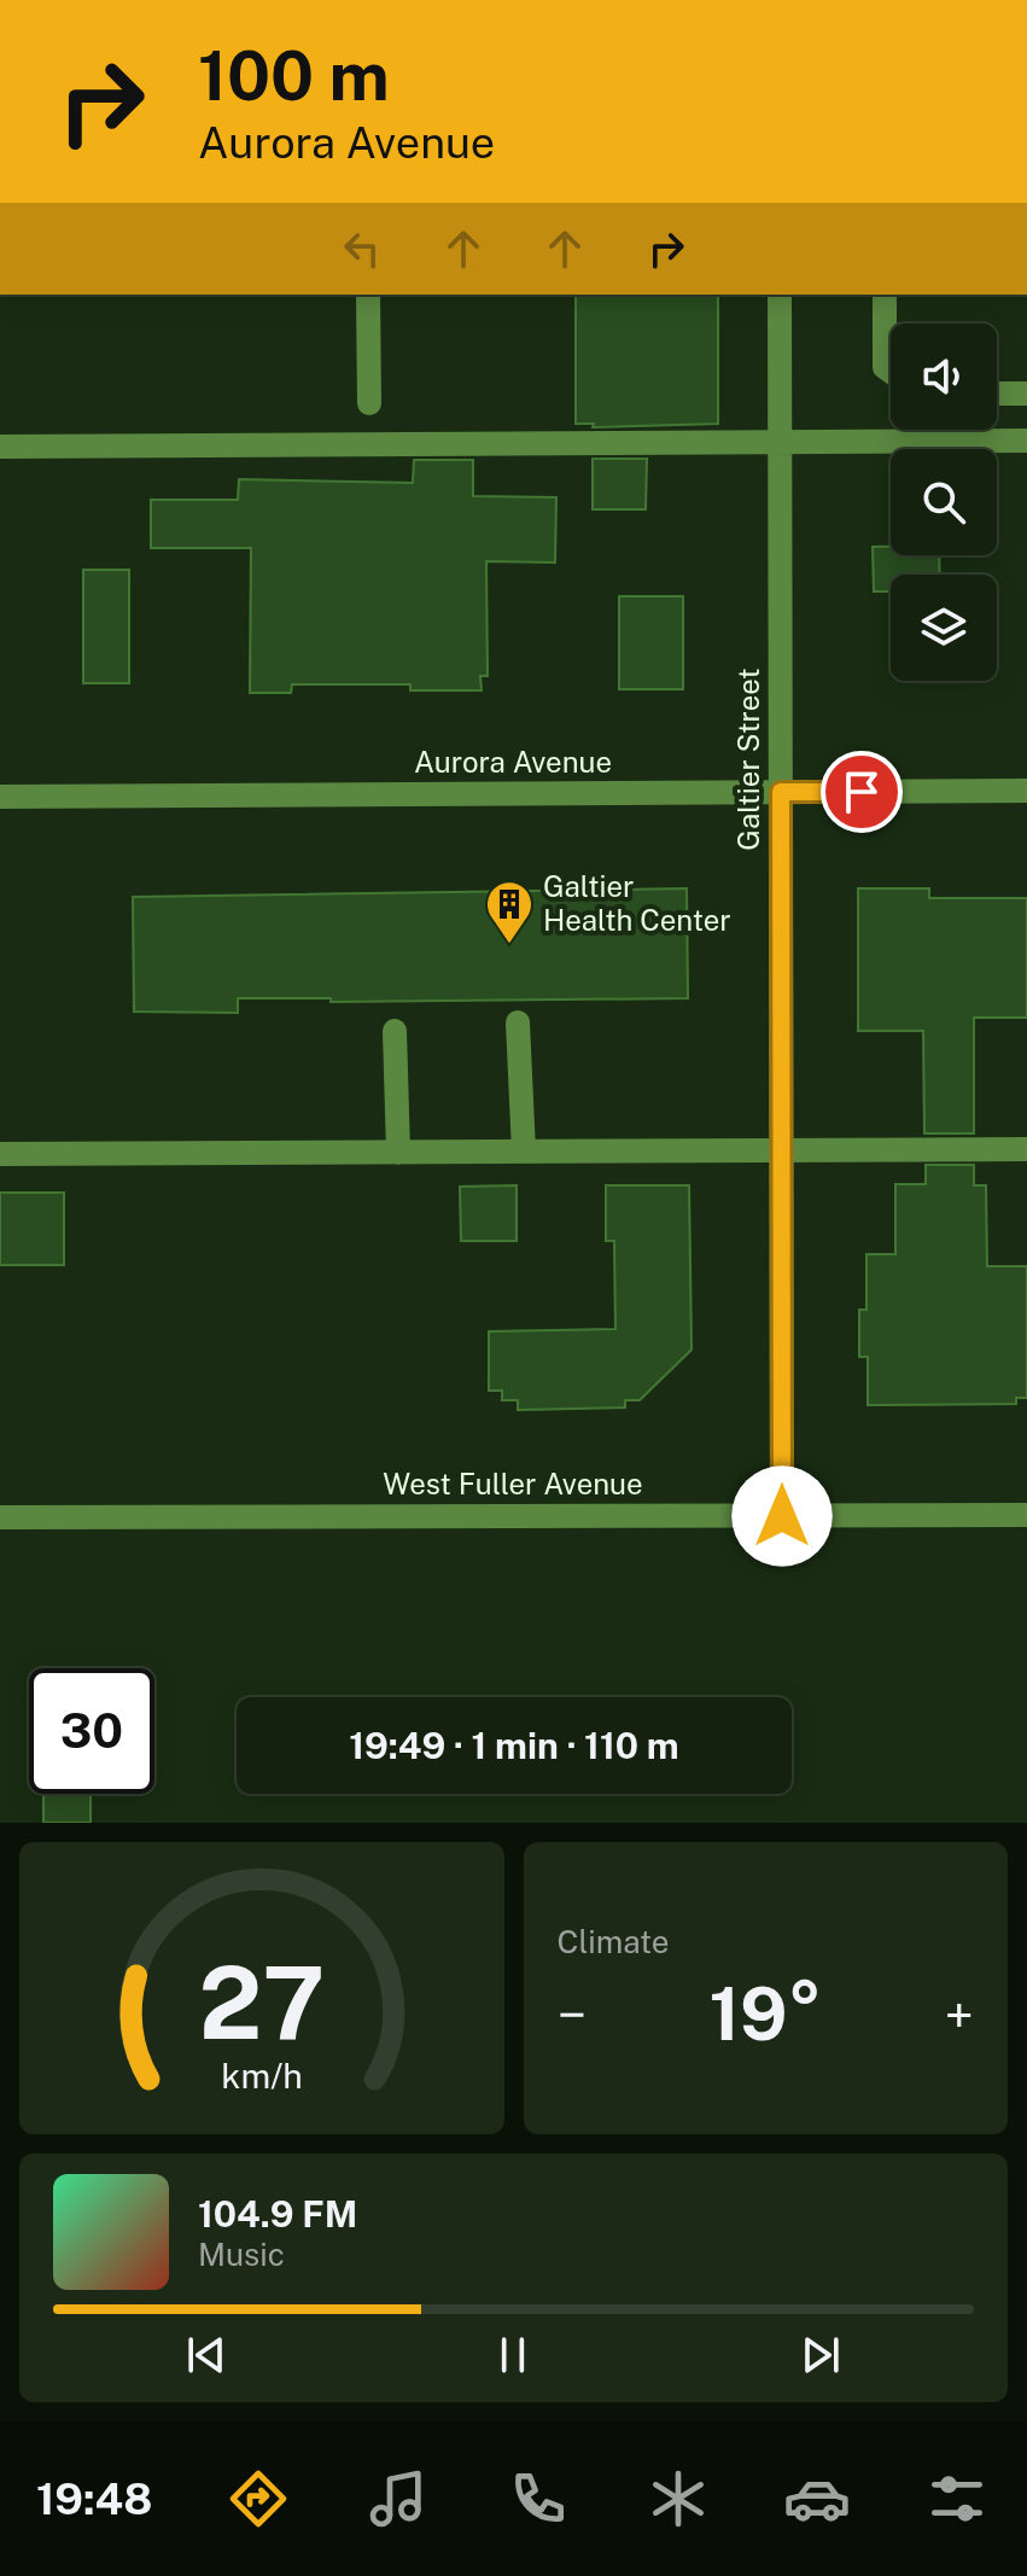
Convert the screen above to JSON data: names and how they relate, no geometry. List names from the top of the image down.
{
  "streets": {
    "street": ["Galtier Street", "Aurora Avenue", "West Fuller Avenue"]
  },
  "crossings": [
    ["Galtier Street", "Aurora Avenue"],
    ["Galtier Street", "West Fuller Avenue"]
  ],
  "places": {
    "building": ["Galtier Health Center"]
  },
  "page": {
    "turn": ["100 m", "Aurora Avenue"],
    "limit": "30",
    "trip": "19:49 · 1 min · 110 m",
    "tile": "Climate",
    "heat": ["−", "19°", "+"],
    "song": ["104.9 FM", "Music"],
    "tabs": "19:48",
    "gauge": ["27", "km/h"]
  }
}
